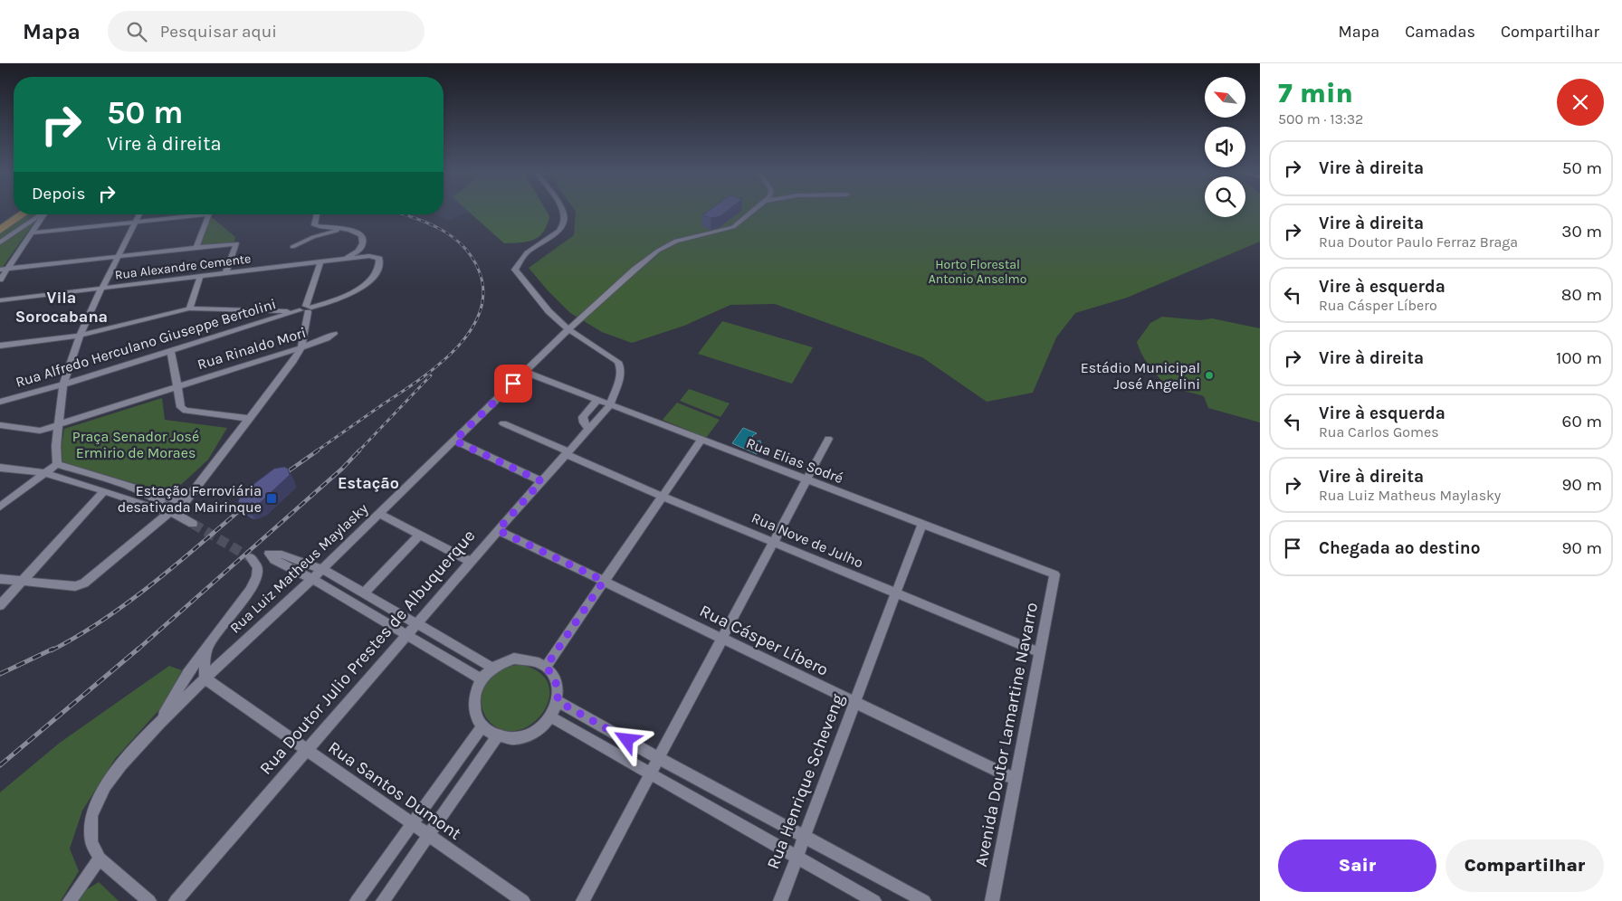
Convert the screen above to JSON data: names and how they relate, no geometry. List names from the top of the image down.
{
  "streets": {
    "street": [
      "Rua Alexandre Cemente",
      "Rua Alfredo Herculano Giuseppe Bertolini",
      "Rua Rinaldo Mori",
      "Rua Elias Sodré",
      "Rua Nove de Julho",
      "Rua Luiz Matheus Maylasky",
      "Rua Cásper Líbero",
      "Rua Doutor Julio Prestes de Albuquerque",
      "Avenida Doutor Lamartine Navarro",
      "Rua Henrique Scheveng",
      "Rua Santos Dumont"
    ]
  },
  "crossings": [
    ["Rua Alexandre Cemente", "Rua Alfredo Herculano Giuseppe Bertolini"],
    ["Rua Elias Sodré", "Rua Luiz Matheus Maylasky"],
    ["Rua Elias Sodré", "Rua Doutor Julio Prestes de Albuquerque"],
    ["Rua Elias Sodré", "Avenida Doutor Lamartine Navarro"],
    ["Rua Elias Sodré", "Rua Henrique Scheveng"],
    ["Rua Nove de Julho", "Rua Doutor Julio Prestes de Albuquerque"],
    ["Rua Nove de Julho", "Avenida Doutor Lamartine Navarro"],
    ["Rua Nove de Julho", "Rua Henrique Scheveng"],
    ["Rua Luiz Matheus Maylasky", "Rua Santos Dumont"],
    ["Rua Cásper Líbero", "Rua Doutor Julio Prestes de Albuquerque"],
    ["Rua Cásper Líbero", "Avenida Doutor Lamartine Navarro"],
    ["Rua Cásper Líbero", "Rua Henrique Scheveng"],
    ["Rua Doutor Julio Prestes de Albuquerque", "Rua Santos Dumont"]
  ],
  "districts": ["Vila Sorocabana", "Estação"],
  "parks": ["Horto Florestal Antonio Anselmo", "Praça Senador José Ermirio de Moraes"],
  "places": {
    "other": ["Estádio Municipal José Angelini"],
    "transit": ["Estação Ferroviária desativada Mairinque"]
  },
  "north": "top left",
  "page": {
    "header": "Mapa",
    "search": "Pesquisar aqui",
    "nav": ["Mapa", "Camadas", "Compartilhar"],
    "heading": ["7 min", "500 m · 13:32"],
    "turn": ["50 m", "Vire à direita"],
    "list": [
      {
        "name": "Vire à direita",
        "value": "50 m"
      },
      {
        "name": "Vire à direita",
        "note": "Rua Doutor Paulo Ferraz Braga",
        "value": "30 m"
      },
      {
        "name": "Vire à esquerda",
        "note": "Rua Cásper Líbero",
        "value": "80 m"
      },
      {
        "name": "Vire à direita",
        "value": "100 m"
      },
      {
        "name": "Vire à esquerda",
        "note": "Rua Carlos Gomes",
        "value": "60 m"
      },
      {
        "name": "Vire à direita",
        "note": "Rua Luiz Matheus Maylasky",
        "value": "90 m"
      },
      {
        "name": "Chegada ao destino",
        "value": "90 m"
      }
    ],
    "then": "Depois",
    "buttons": ["Sair", "Compartilhar"]
  }
}
